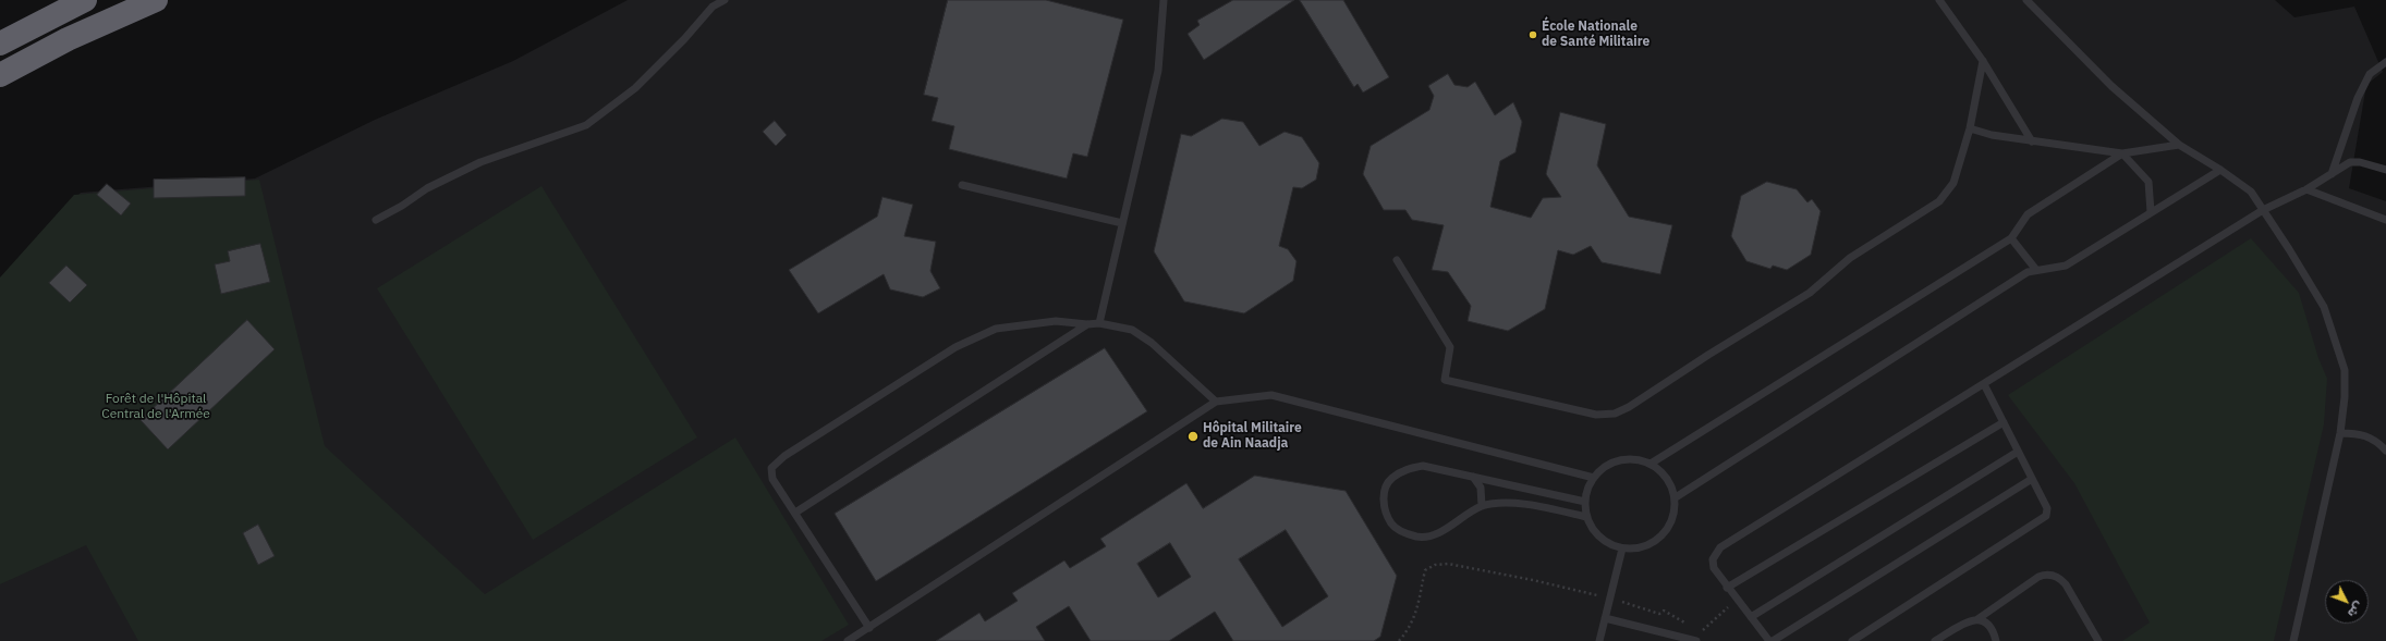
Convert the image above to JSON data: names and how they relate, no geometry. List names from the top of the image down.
{
  "parks": ["Forêt de l'Hôpital Central de l'Armée"],
  "places": ["École Nationale de Santé Militaire", "Hôpital Militaire de Ain Naadja"],
  "north": "bottom right"
}
